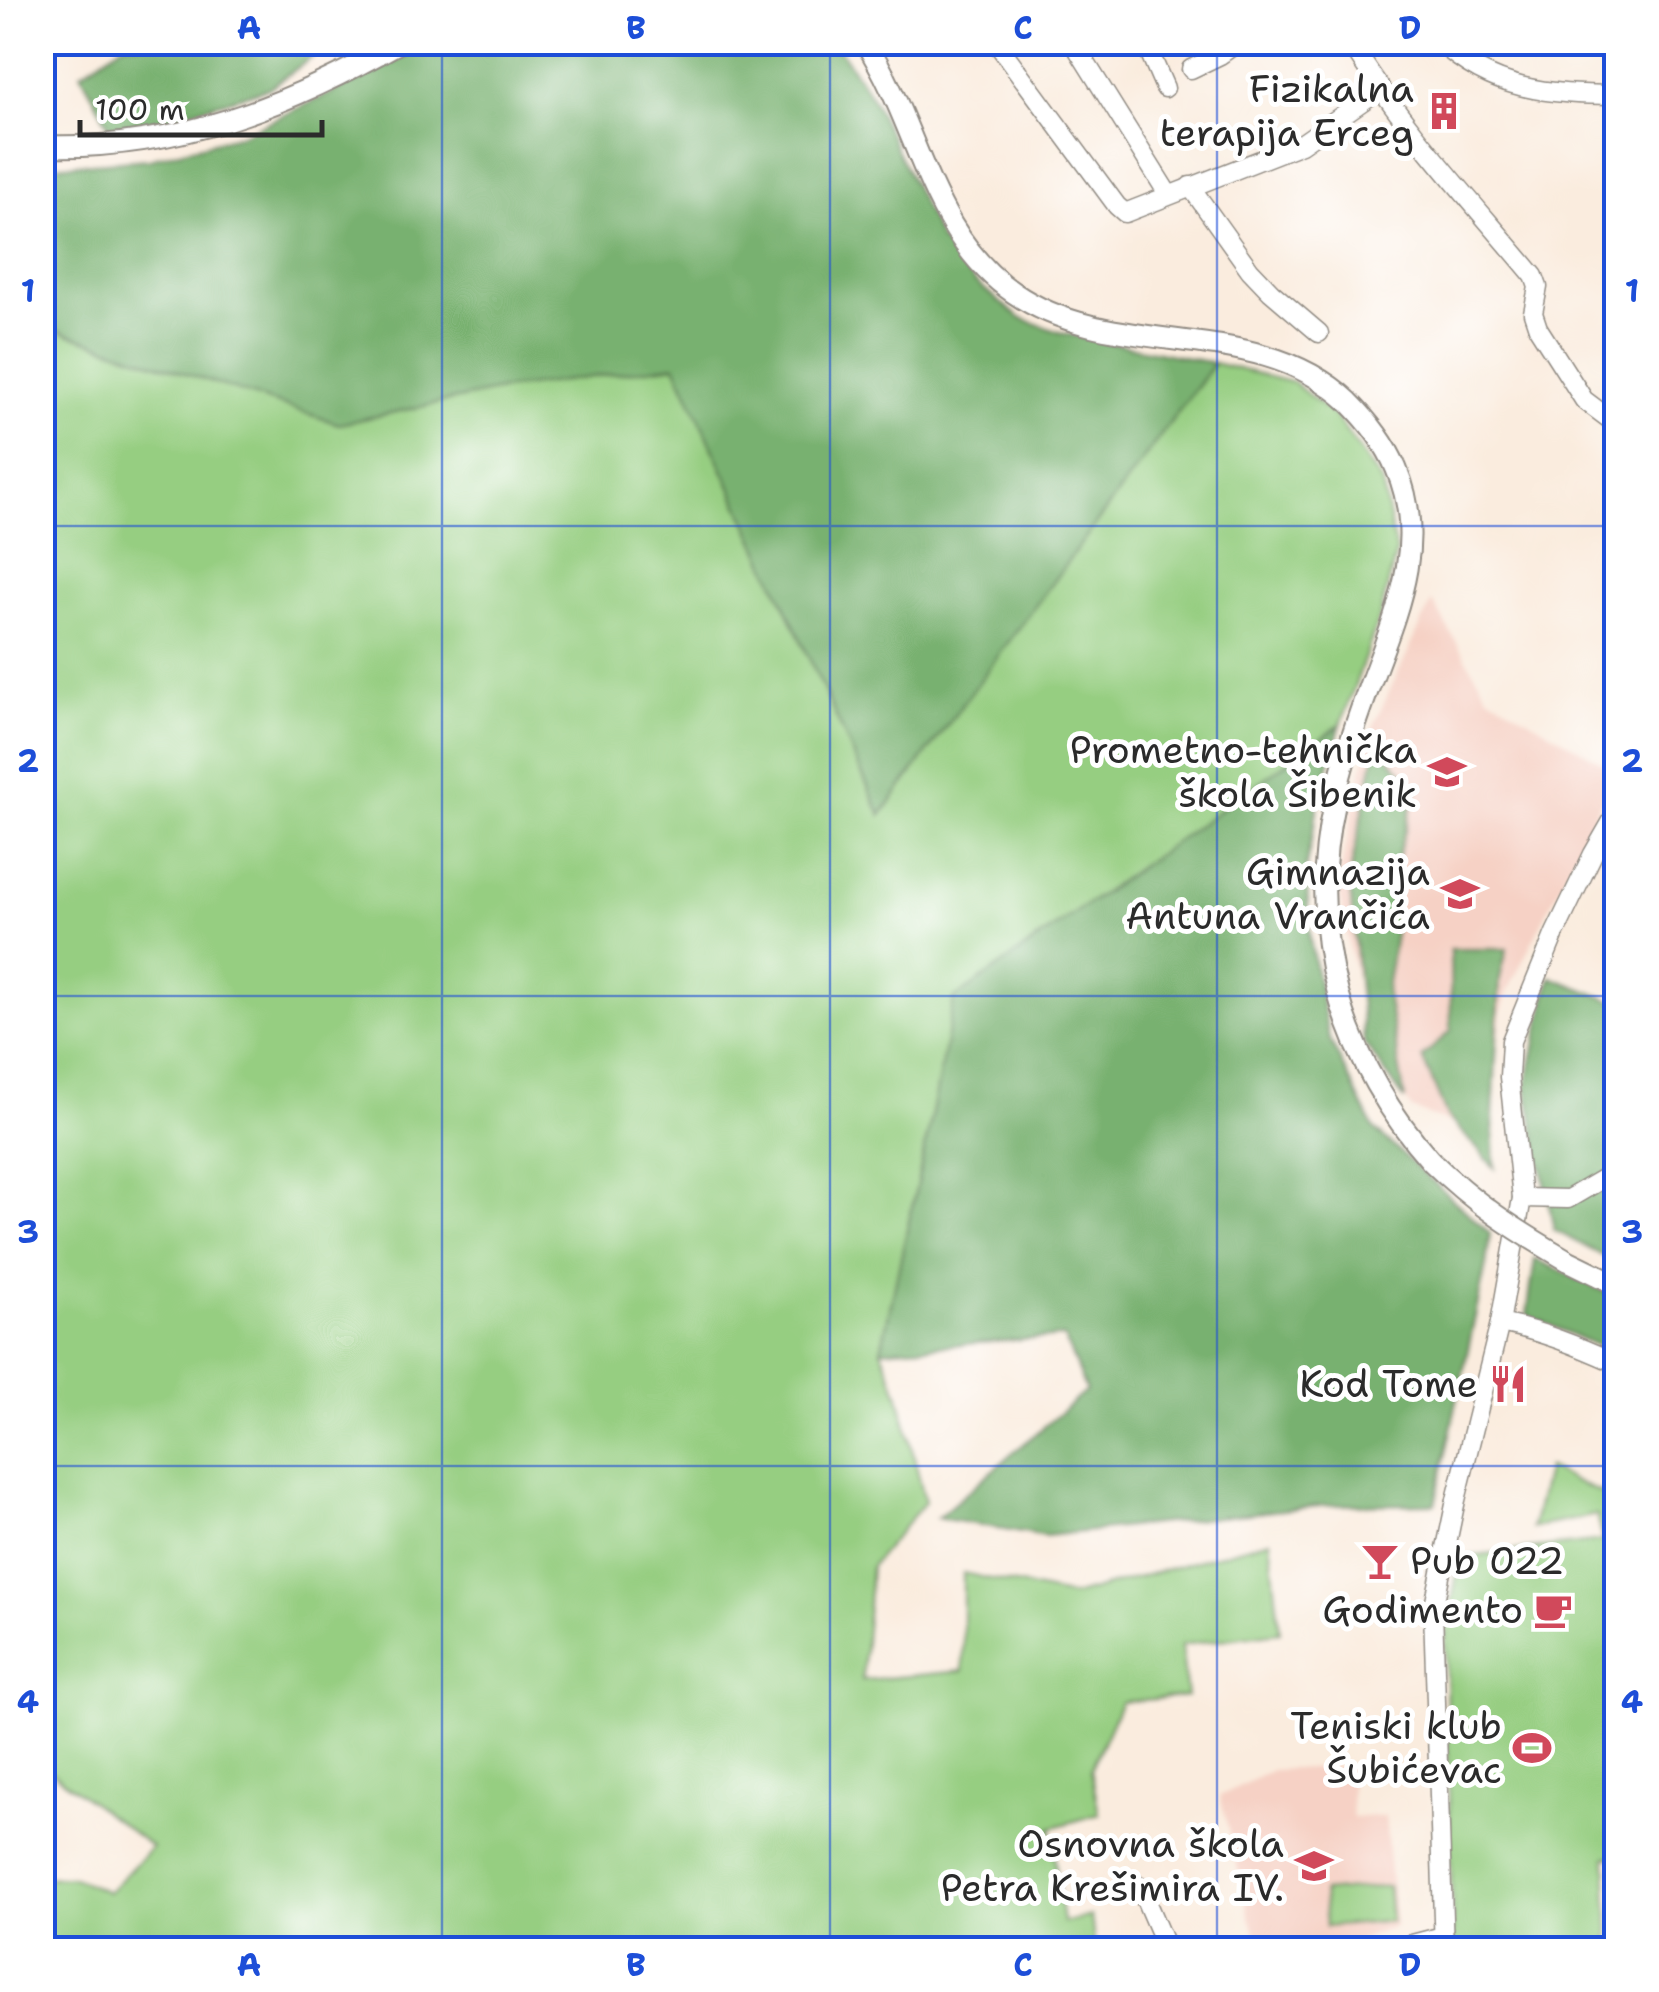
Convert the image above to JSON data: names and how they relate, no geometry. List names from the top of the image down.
{
  "places": {
    "building": ["Fizikalna terapija Erceg"],
    "school or university": ["Prometno-tehnička škola Šibenik", "Gimnazija Antuna Vrančića", "Osnovna škola Petra Krešimira IV."],
    "restaurant": ["Kod Tome"],
    "bar": ["Pub 022"],
    "cafe": ["Godimento"],
    "sports": ["Teniski klub Šubićevac"]
  },
  "scale_bar": "100 m",
  "grid": {
    "columns": [
      "A",
      "B",
      "C",
      "D"
    ],
    "rows": [
      "1",
      "2",
      "3",
      "4"
    ]
  }
}
